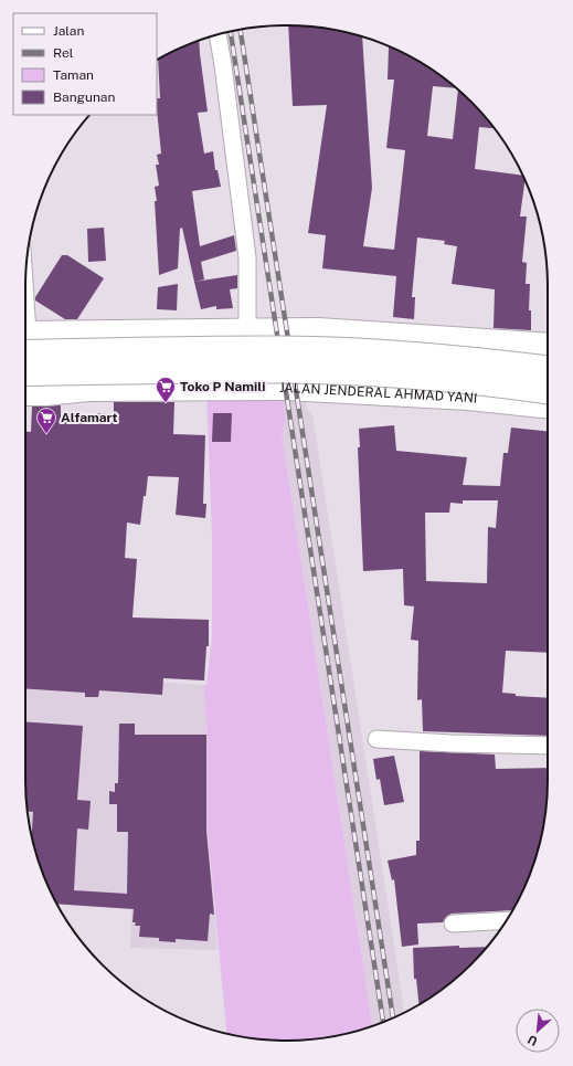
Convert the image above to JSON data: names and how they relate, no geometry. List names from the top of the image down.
{
  "streets": {
    "main road": ["JALAN JENDERAL AHMAD YANI"]
  },
  "places": {
    "supermarket": ["Toko P Namili", "Alfamart"]
  },
  "legend": [
    "Jalan",
    "Rel",
    "Taman",
    "Bangunan"
  ],
  "north": "bottom left"
}
